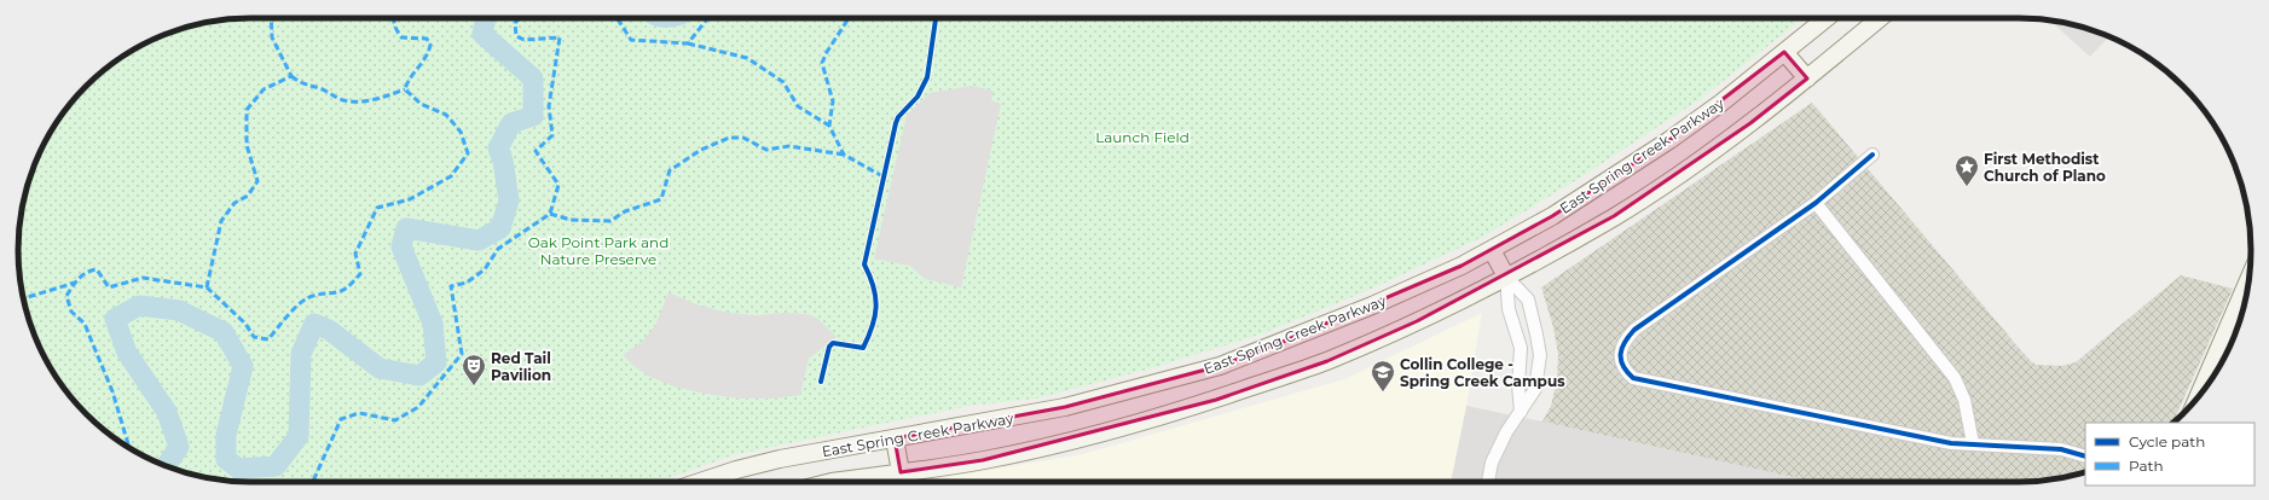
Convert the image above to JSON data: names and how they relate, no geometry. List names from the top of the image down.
{
  "streets": {
    "main road": ["East Spring Creek Parkway"]
  },
  "parks": ["Launch Field", "Oak Point Park and Nature Preserve"],
  "places": {
    "place": ["First Methodist Church of Plano"],
    "theatre": ["Red Tail Pavilion"],
    "school or university": ["Collin College - Spring Creek Campus"]
  },
  "legend": ["Cycle path", "Path"]
}
